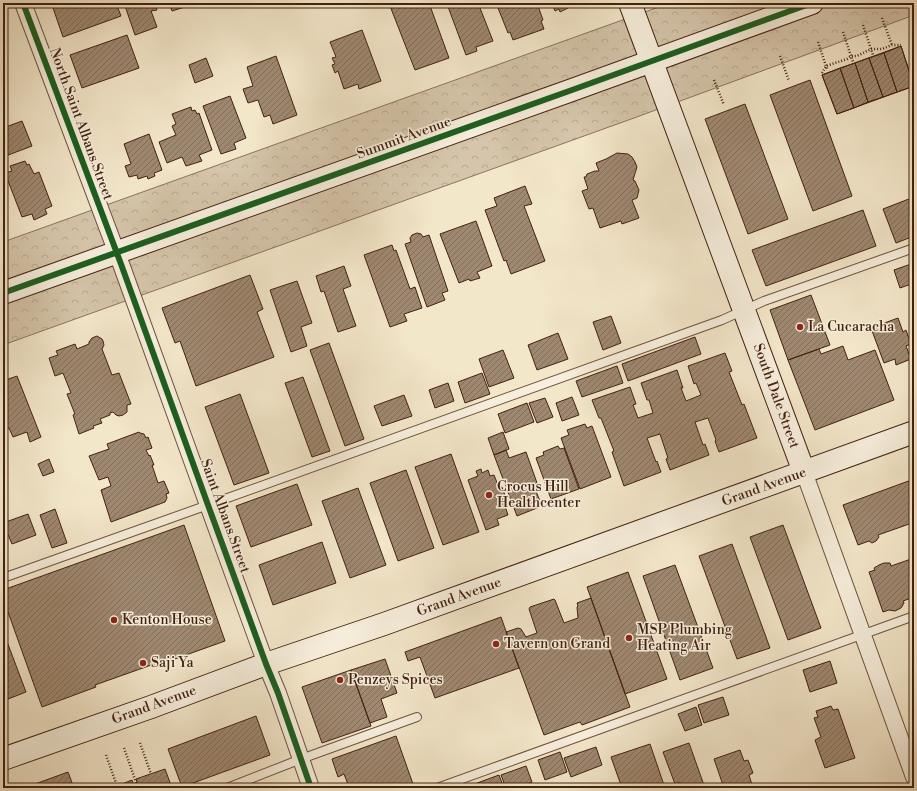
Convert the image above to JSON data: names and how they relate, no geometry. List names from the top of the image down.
{
  "streets": {
    "main road": ["Summit Avenue", "South Dale Street", "Grand Avenue"],
    "street": ["North Saint Albans Street", "Saint Albans Street"]
  },
  "crossings": [
    ["North Saint Albans Street", "Summit Avenue"],
    ["North Saint Albans Street", "Saint Albans Street"],
    ["Summit Avenue", "South Dale Street"],
    ["Summit Avenue", "Saint Albans Street"],
    ["South Dale Street", "Grand Avenue"],
    ["Grand Avenue", "Saint Albans Street"]
  ],
  "places": [
    "La Cucaracha",
    "Crocus Hill Healthcenter",
    "Kenton House",
    "MSP Plumbing Heating Air",
    "Tavern on Grand",
    "Saji Ya",
    "Penzeys Spices"
  ]
}
